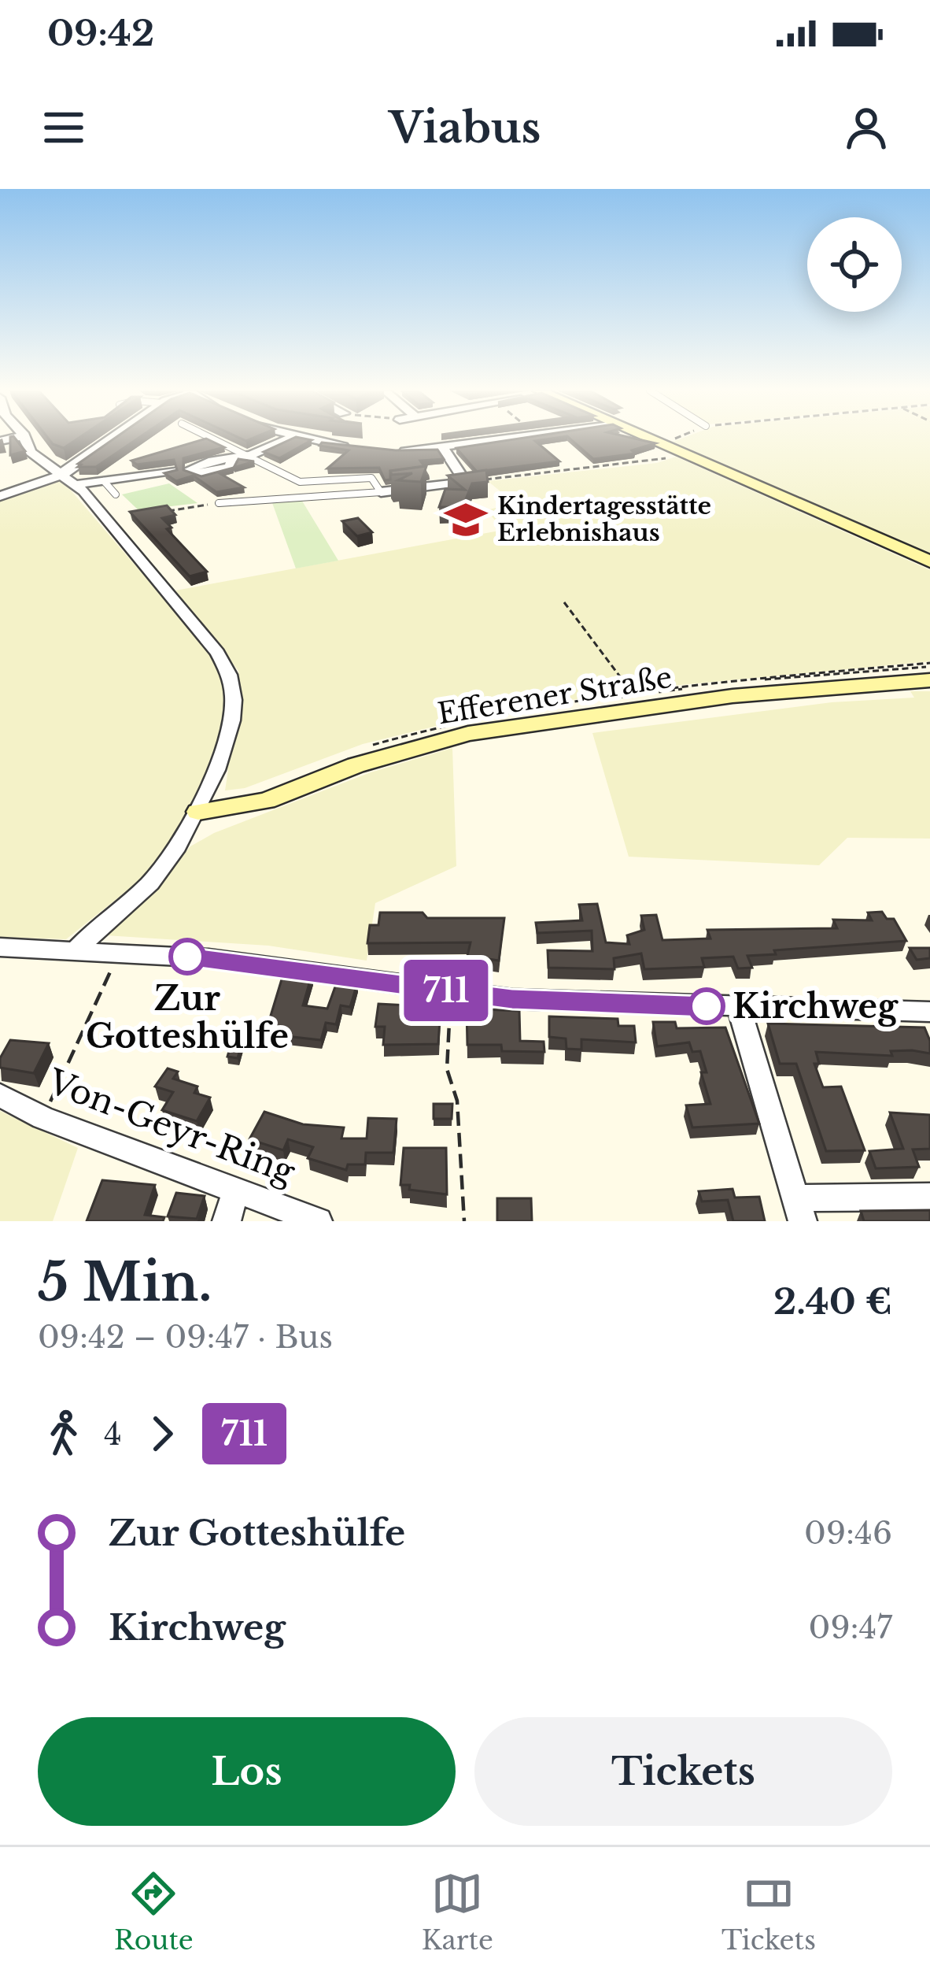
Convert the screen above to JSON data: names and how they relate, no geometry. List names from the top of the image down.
{
  "streets": {
    "street": ["Efferener Straße", "Von-Geyr-Ring"]
  },
  "places": {
    "school or university": ["Kindertagesstätte Erlebnishaus"],
    "other": ["Zur Gotteshülfe", "Kirchweg"]
  },
  "lines": ["bus line 711"],
  "page": {
    "status": "09:42",
    "header": "Viabus",
    "on_map": "711",
    "heading": ["5 Min.", "09:42 – 09:47 · Bus", "2.40 €"],
    "legs": ["4", "711"],
    "list": [
      {
        "name": "Zur Gotteshülfe",
        "value": "09:46"
      },
      {
        "name": "Kirchweg",
        "value": "09:47"
      }
    ],
    "buttons": ["Los", "Tickets"],
    "tabs": ["Route", "Karte", "Tickets"]
  }
}
